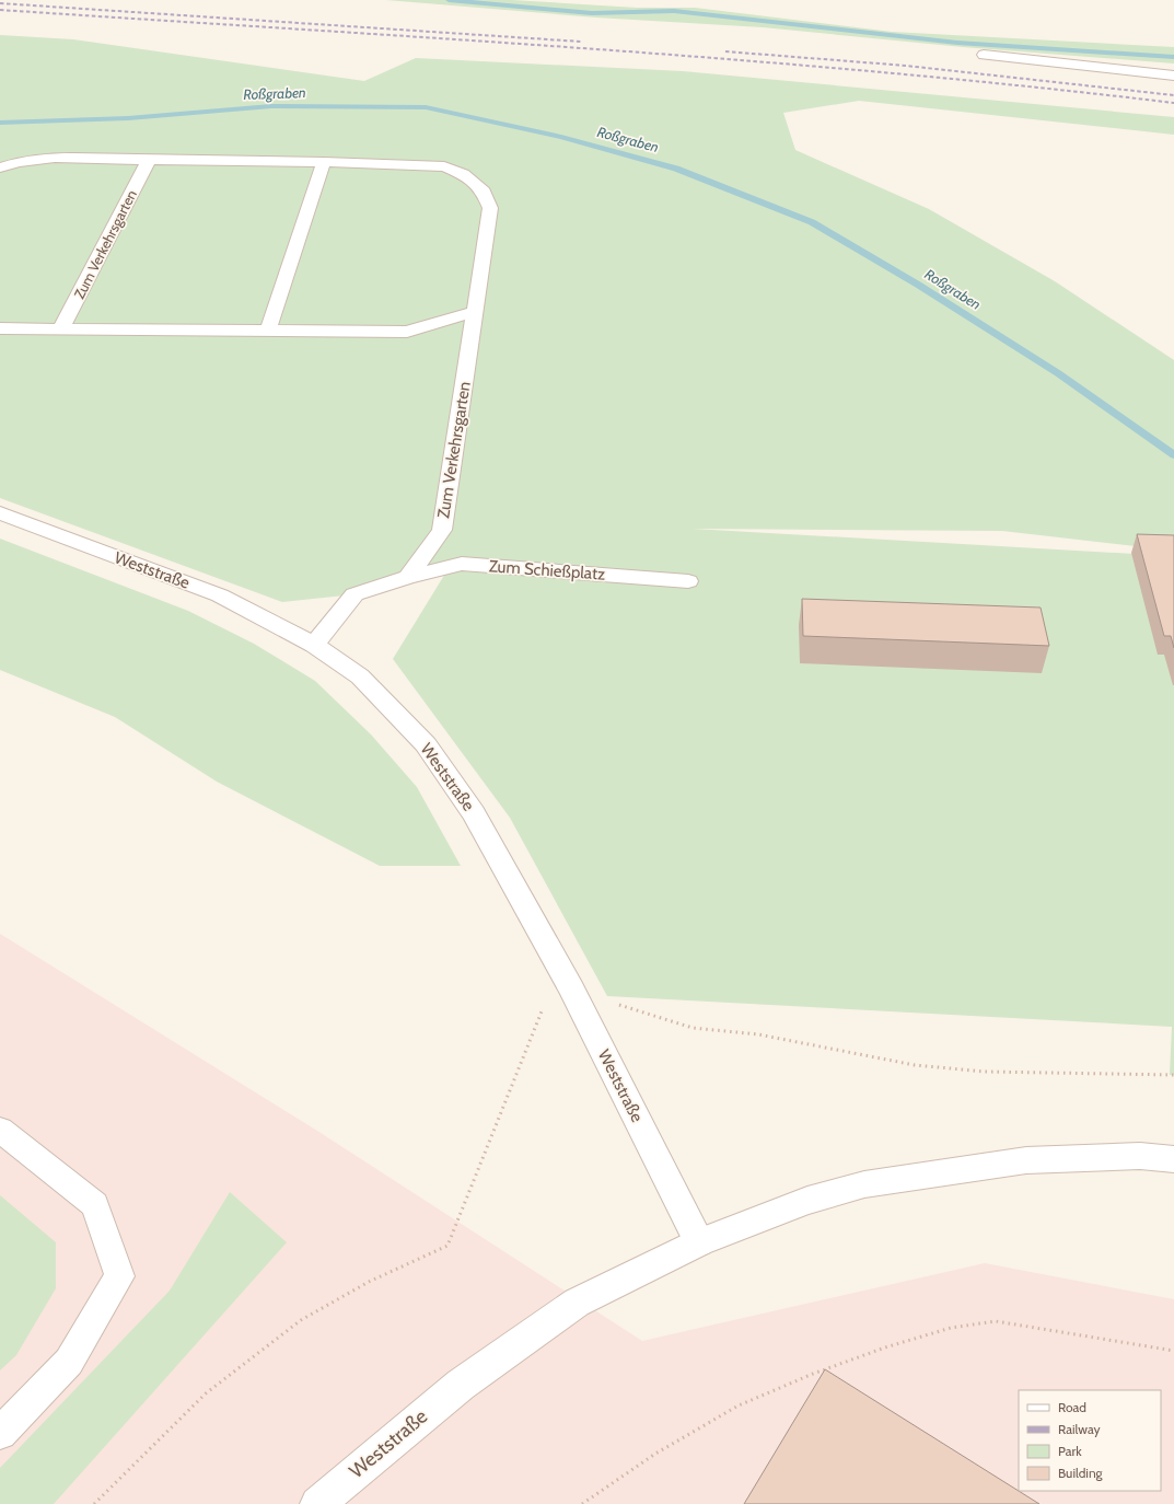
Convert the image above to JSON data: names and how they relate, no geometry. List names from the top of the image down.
{
  "streets": {
    "street": ["Weststraße"],
    "lane": ["Zum Verkehrsgarten", "Zum Schießplatz"]
  },
  "crossings": [
    ["Zum Verkehrsgarten", "Zum Schießplatz"],
    ["Weststraße", "Zum Schießplatz"]
  ],
  "water": ["Roßgraben"],
  "legend": [
    "Road",
    "Railway",
    "Park",
    "Building"
  ]
}
